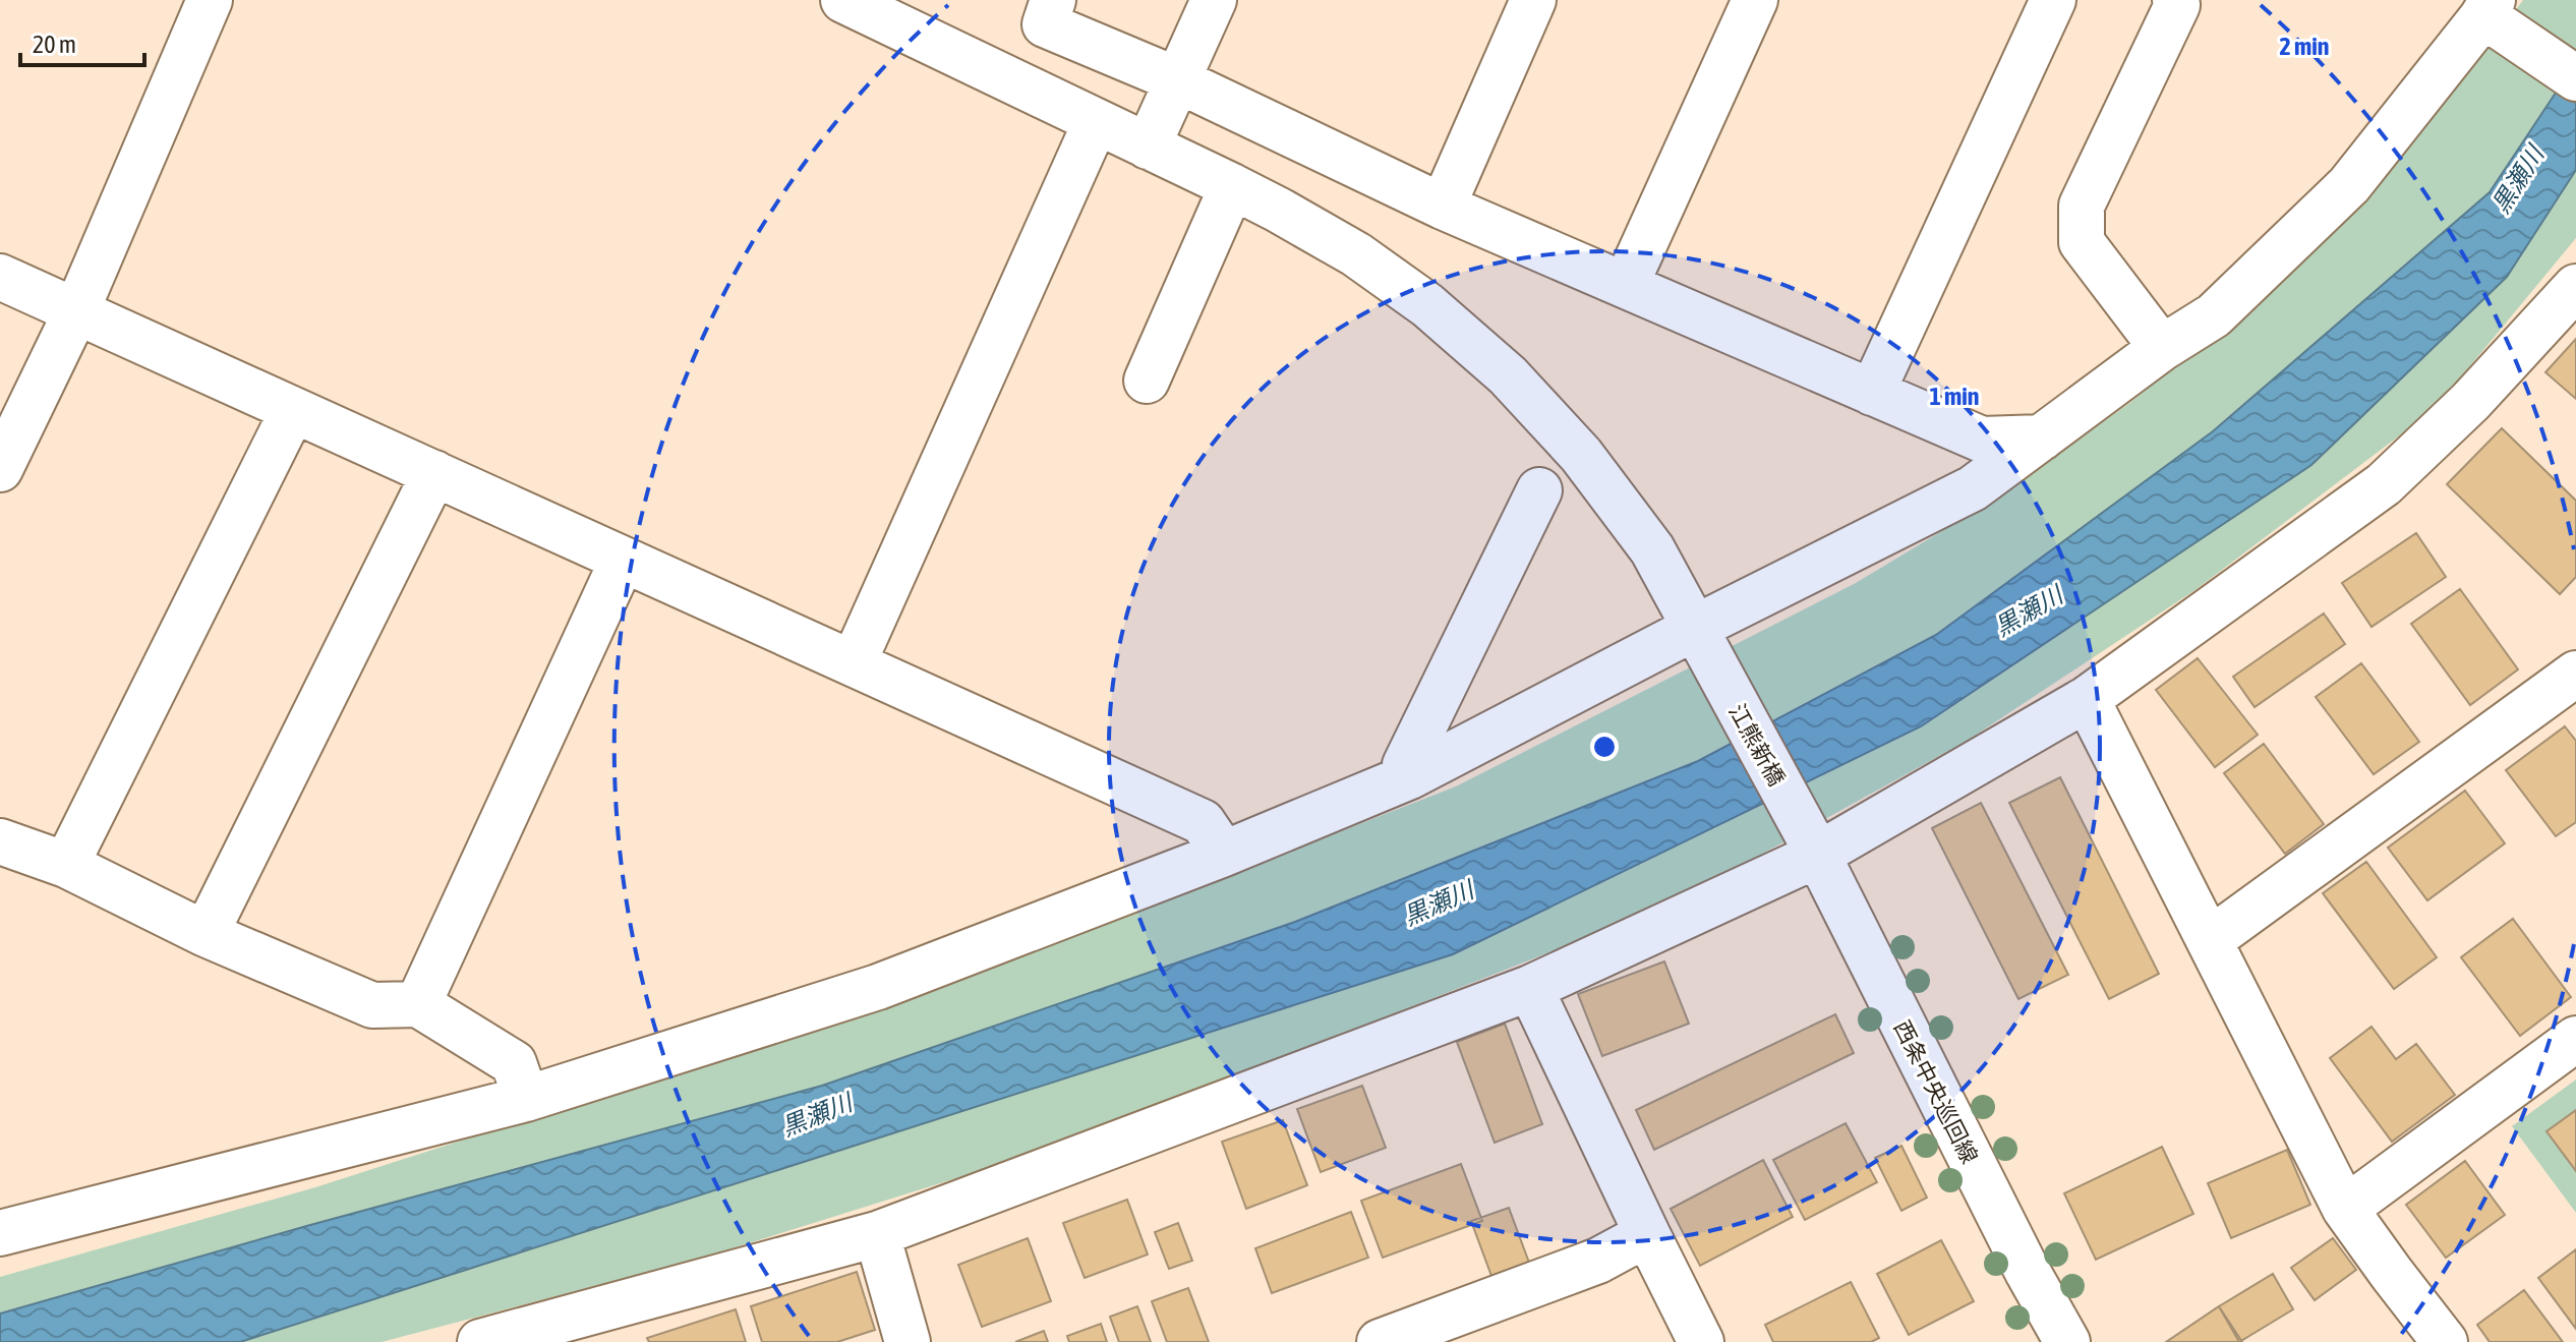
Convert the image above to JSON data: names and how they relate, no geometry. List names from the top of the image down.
{
  "streets": {
    "street": ["江熊新橋", "西条中央巡回線"]
  },
  "crossings": [
    ["江熊新橋", "西条中央巡回線"]
  ],
  "water": ["黒瀬川"],
  "scale_bar": "20 m",
  "rings": ["2 min", "1 min"]
}
